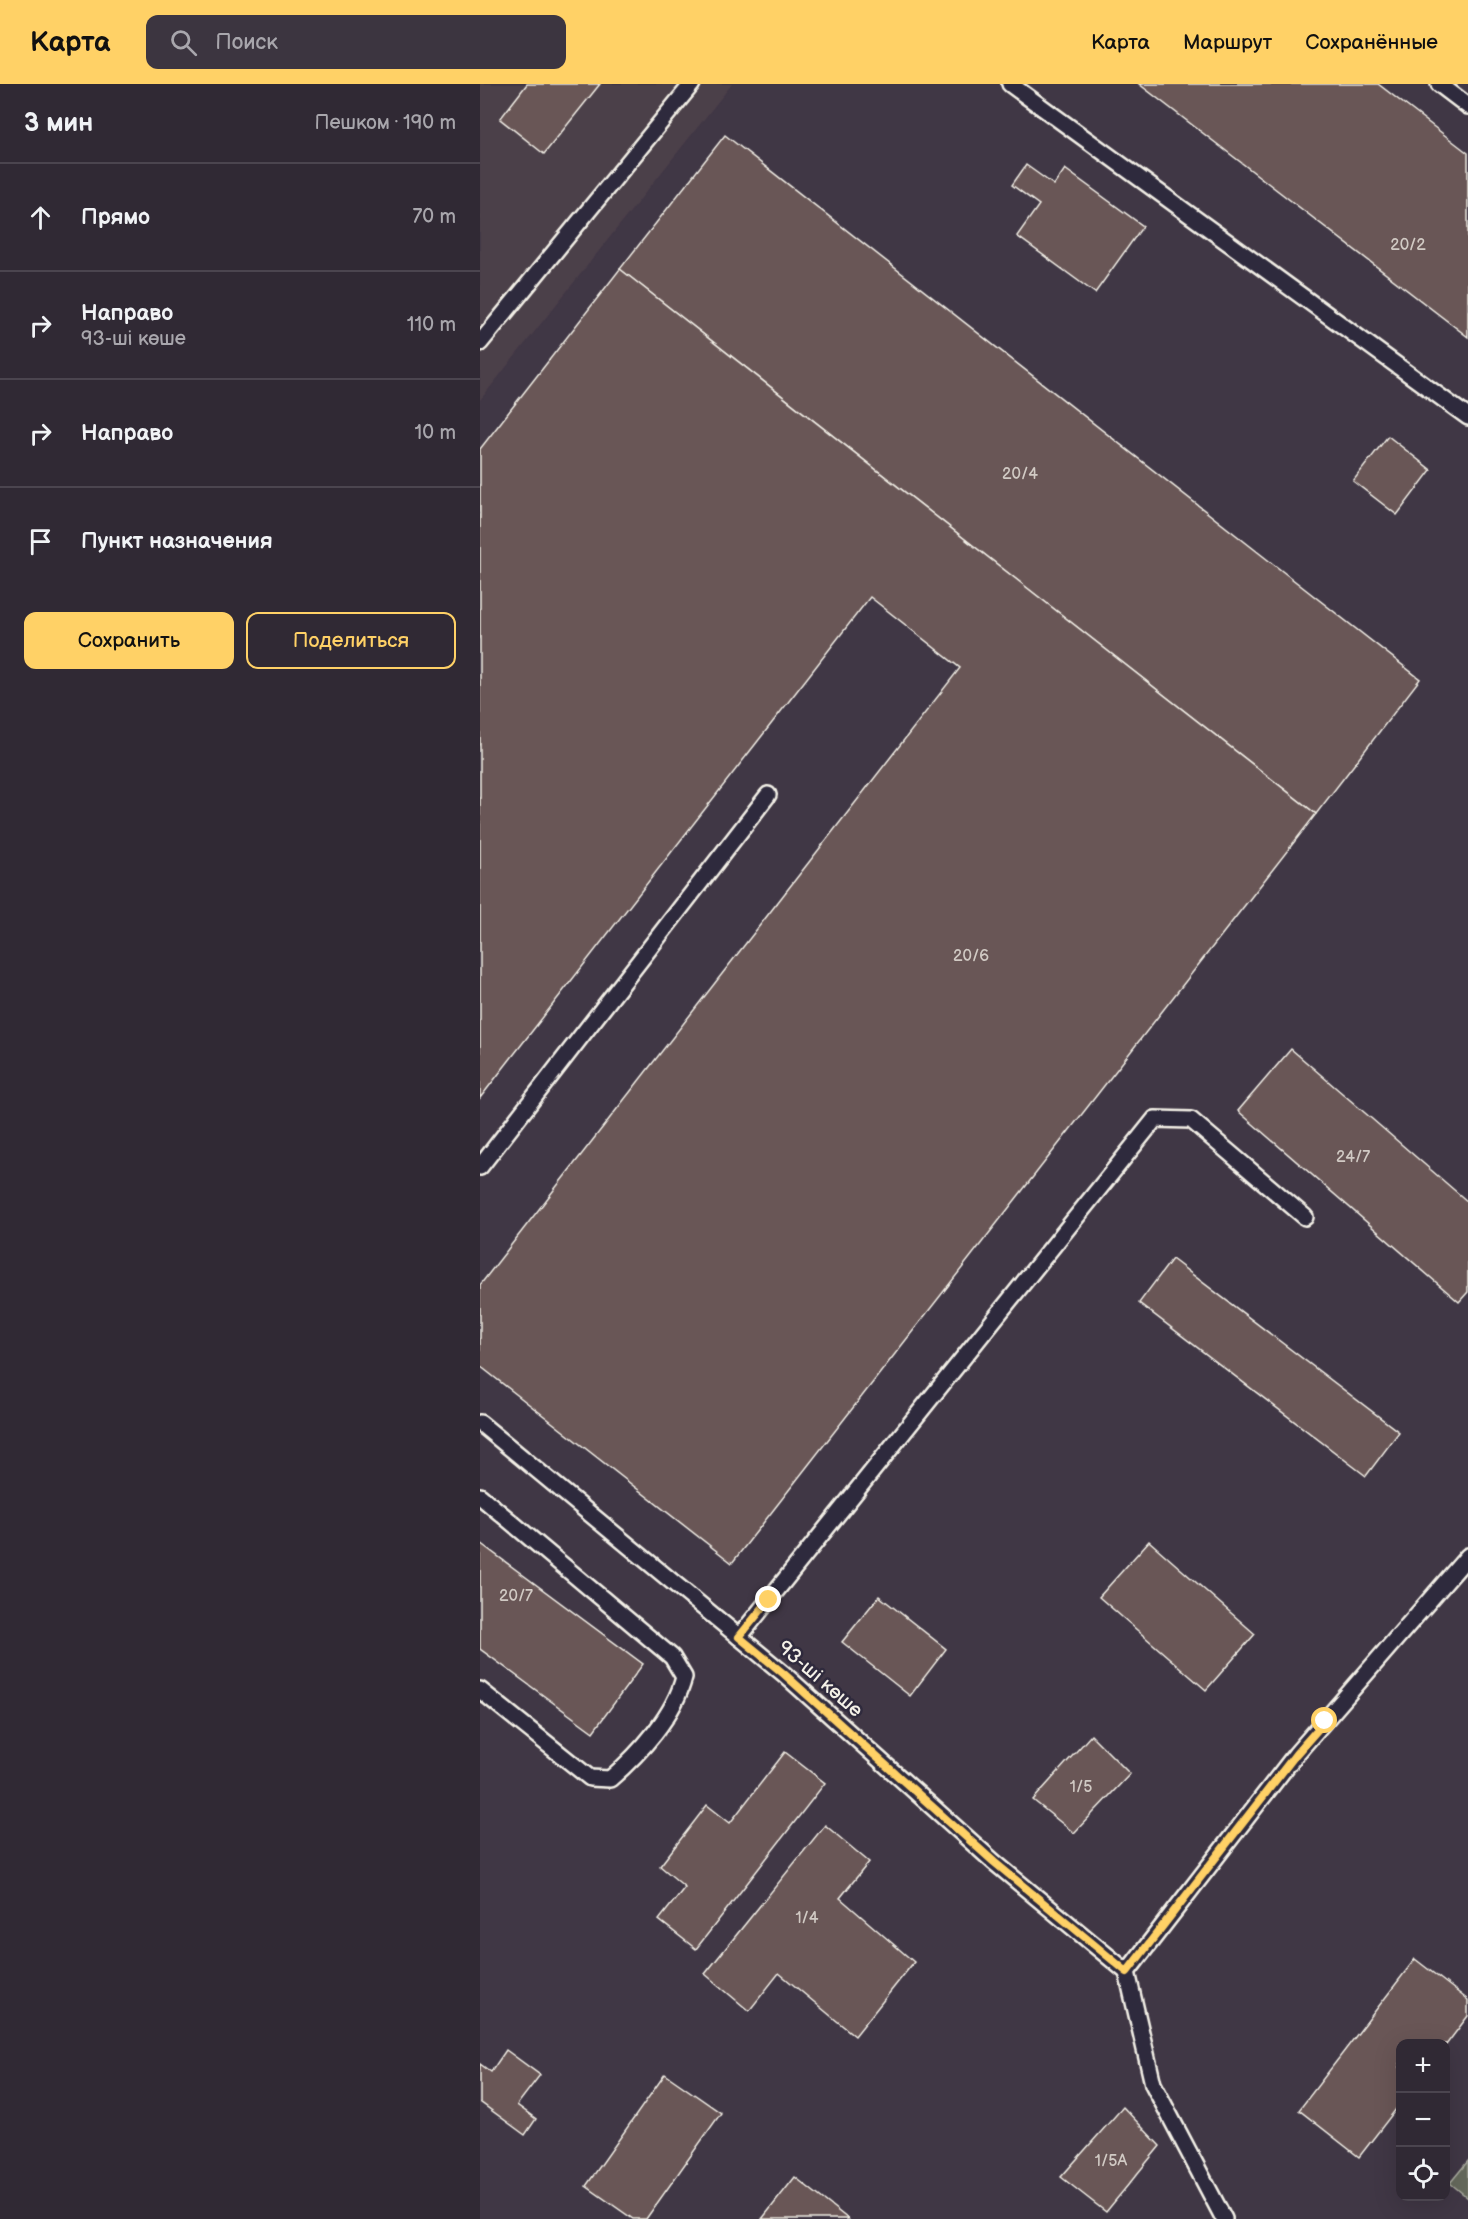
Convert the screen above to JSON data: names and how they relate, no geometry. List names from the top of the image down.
{
  "streets": {
    "lane": ["93-ші көше"]
  },
  "house_numbers": [
    "20/2",
    "20/4",
    "20/6",
    "24/7",
    "20/7",
    "1/5",
    "1/4",
    "1/5А"
  ],
  "page": {
    "header": "Карта",
    "search": "Поиск",
    "nav": ["Карта", "Маршрут", "Сохранённые"],
    "heading": ["3 мин", "Пешком · 190 m"],
    "list": [
      ["Прямо", "70 m"],
      ["Направо", "93-ші көше", "110 m"],
      ["Направо", "10 m"],
      "Пункт назначения"
    ],
    "buttons": ["Сохранить", "Поделиться"],
    "map_buttons": ["+", "−"]
  }
}
